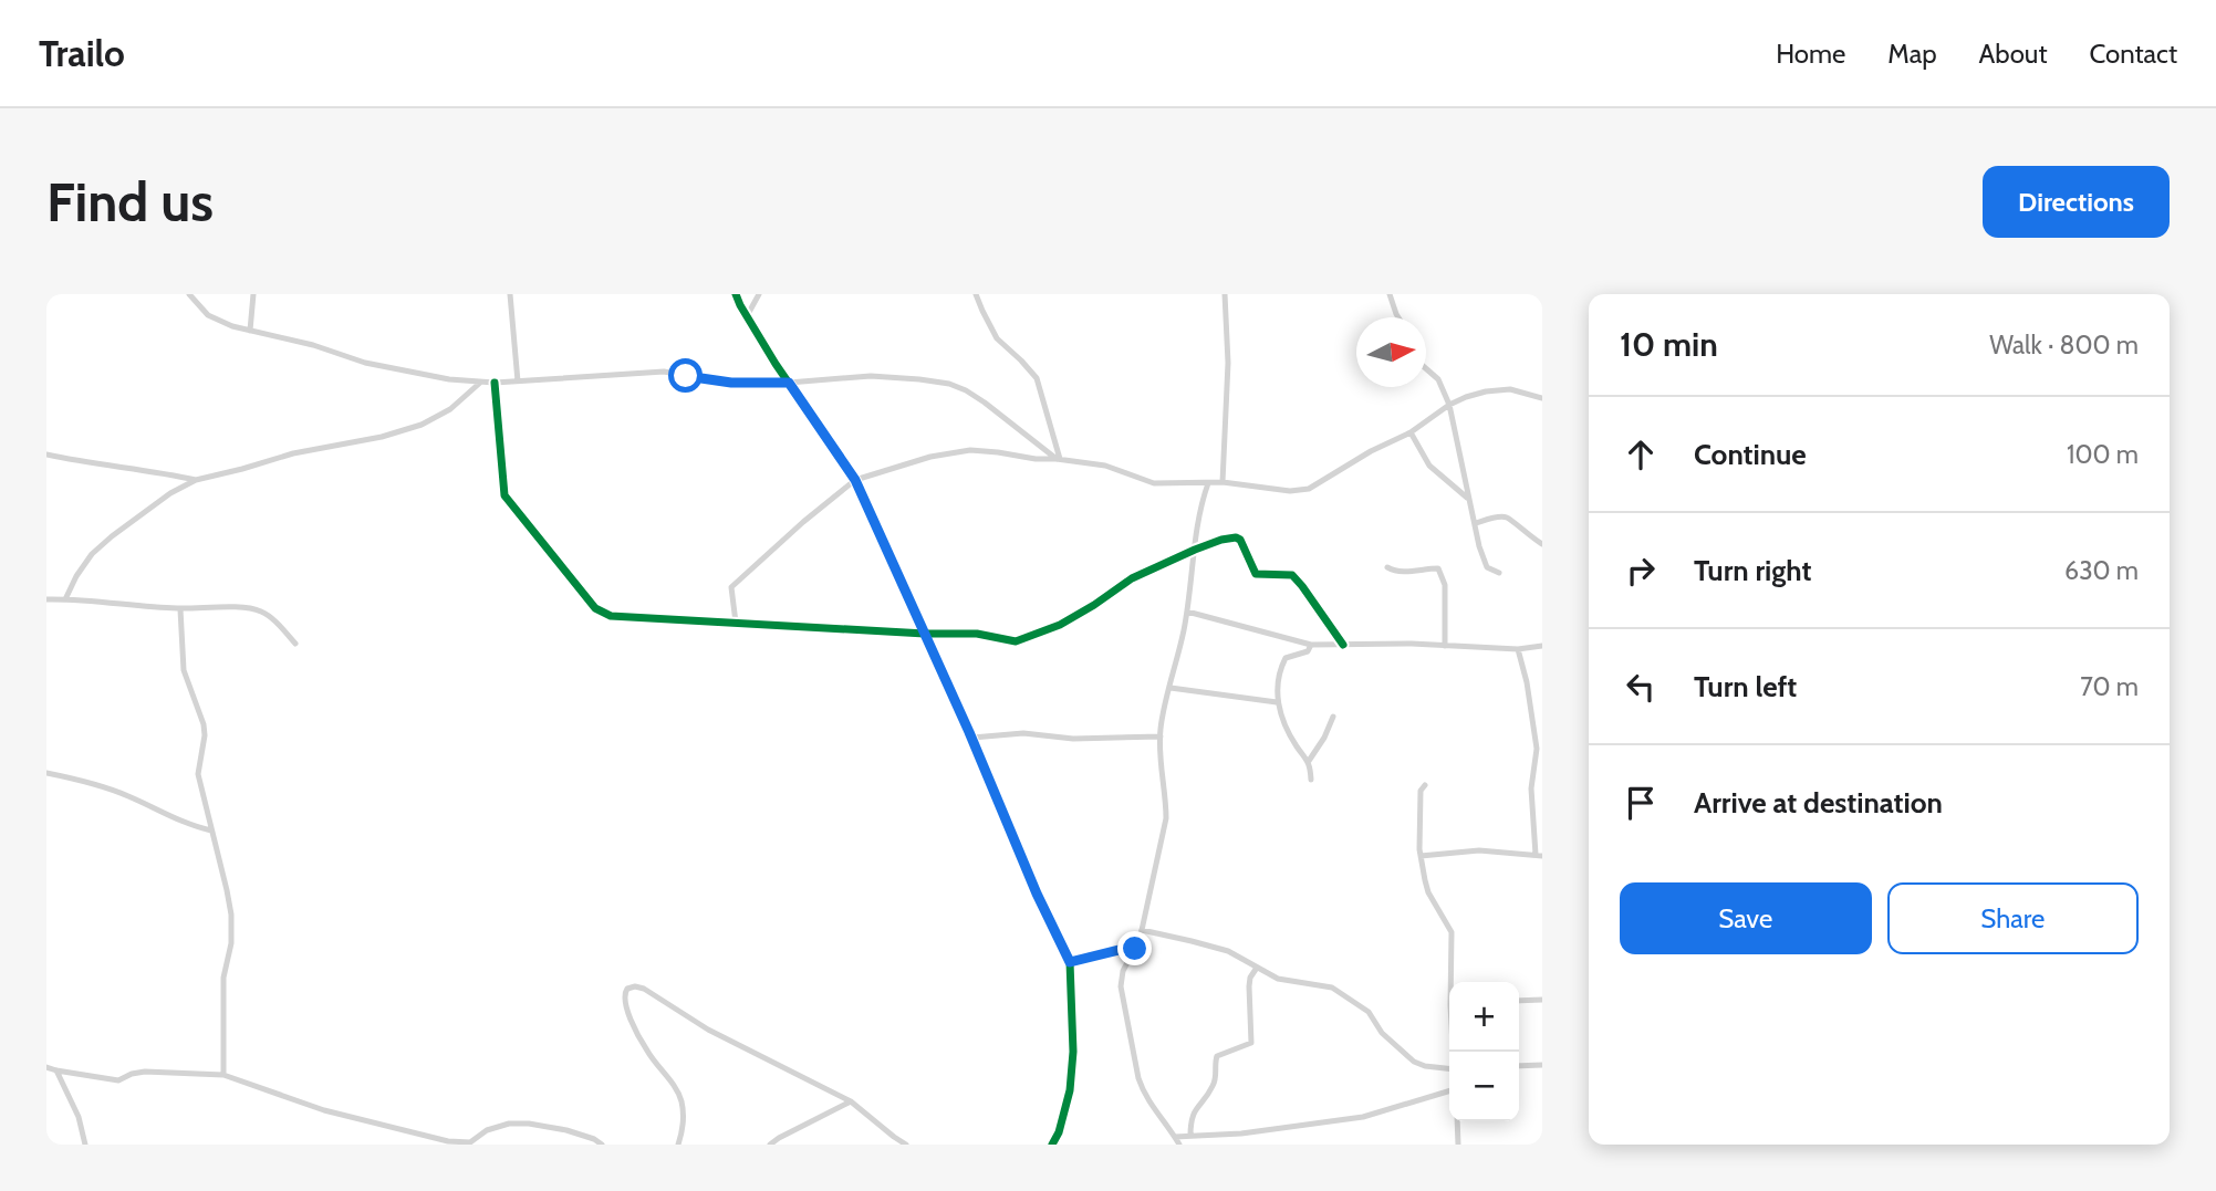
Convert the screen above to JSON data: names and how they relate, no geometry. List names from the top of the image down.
{
  "north": "right",
  "page": {
    "header": "Trailo",
    "nav": [
      "Home",
      "Map",
      "About",
      "Contact"
    ],
    "buttons": [
      "Directions",
      ["Save", "Share"]
    ],
    "title": "Find us",
    "heading": ["10 min", "Walk · 800 m"],
    "list": [
      ["Continue", "100 m"],
      ["Turn right", "630 m"],
      ["Turn left", "70 m"],
      "Arrive at destination"
    ],
    "map_buttons": ["+", "−"]
  }
}
